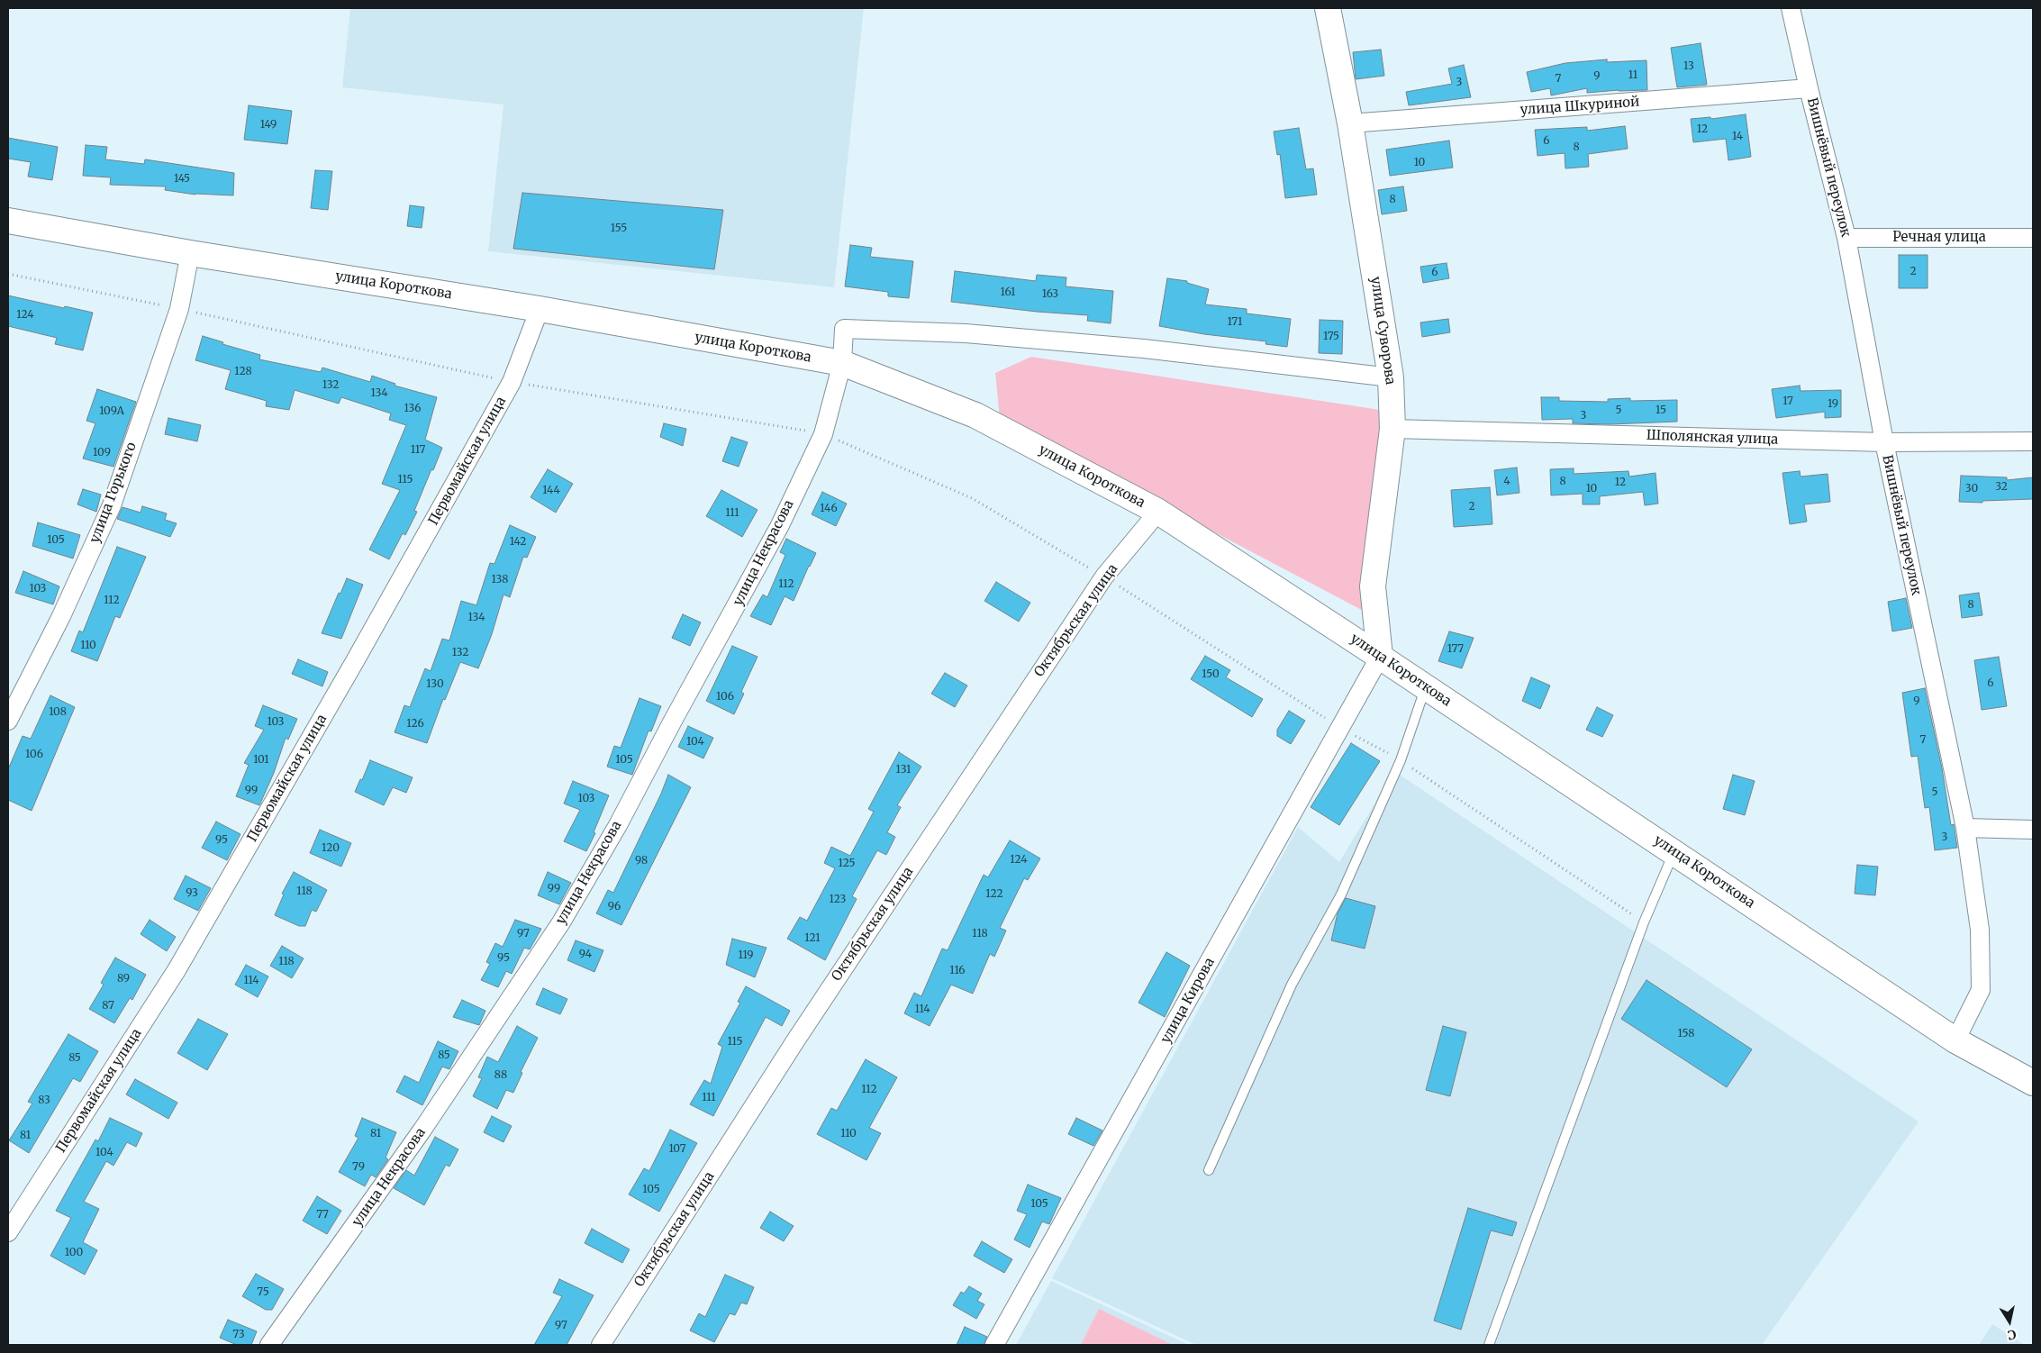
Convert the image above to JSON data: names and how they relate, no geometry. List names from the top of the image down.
{
  "streets": {
    "street": [
      "улица Шкуриной",
      "Вишнёвый переулок",
      "Речная улица",
      "улица Короткова",
      "улица Суворова",
      "Шполянская улица",
      "Первомайская улица",
      "улица Горького",
      "улица Некрасова",
      "Октябрьская улица",
      "улица Кирова"
    ]
  },
  "crossings": [
    ["улица Шкуриной", "Вишнёвый переулок"],
    ["улица Шкуриной", "улица Суворова"],
    ["Вишнёвый переулок", "Речная улица"],
    ["Вишнёвый переулок", "улица Короткова"],
    ["Вишнёвый переулок", "Шполянская улица"],
    ["улица Короткова", "улица Суворова"],
    ["улица Короткова", "Первомайская улица"],
    ["улица Короткова", "улица Горького"],
    ["улица Короткова", "улица Некрасова"],
    ["улица Короткова", "Октябрьская улица"],
    ["улица Короткова", "улица Кирова"],
    ["улица Суворова", "Шполянская улица"],
    ["улица Суворова", "улица Некрасова"],
    ["улица Суворова", "улица Кирова"]
  ],
  "house_numbers": [
    "13",
    "11",
    "9",
    "7",
    "3",
    "149",
    "12",
    "14",
    "6",
    "8",
    "10",
    "145",
    "8",
    "155",
    "2",
    "6",
    "161",
    "163",
    "124",
    "171",
    "175",
    "128",
    "132",
    "134",
    "17",
    "19",
    "136",
    "5",
    "15",
    "109А",
    "3",
    "117",
    "109",
    "115",
    "4",
    "8",
    "12",
    "32",
    "10",
    "30",
    "144",
    "2",
    "146",
    "111",
    "105",
    "142",
    "138",
    "112",
    "103",
    "112",
    "8",
    "134",
    "110",
    "177",
    "132",
    "150",
    "6",
    "130",
    "106",
    "9",
    "108",
    "103",
    "126",
    "7",
    "104",
    "106",
    "101",
    "105",
    "131",
    "99",
    "5",
    "103",
    "3",
    "95",
    "120",
    "124",
    "98",
    "125",
    "99",
    "118",
    "93",
    "122",
    "123",
    "96",
    "97",
    "118",
    "121",
    "94",
    "119",
    "95",
    "118",
    "116",
    "89",
    "114",
    "87",
    "114",
    "158",
    "115",
    "85",
    "85",
    "88",
    "112",
    "111",
    "83",
    "81",
    "110",
    "81",
    "107",
    "104",
    "79",
    "105",
    "105",
    "77",
    "100",
    "75",
    "97",
    "73"
  ],
  "north": "bottom"
}
